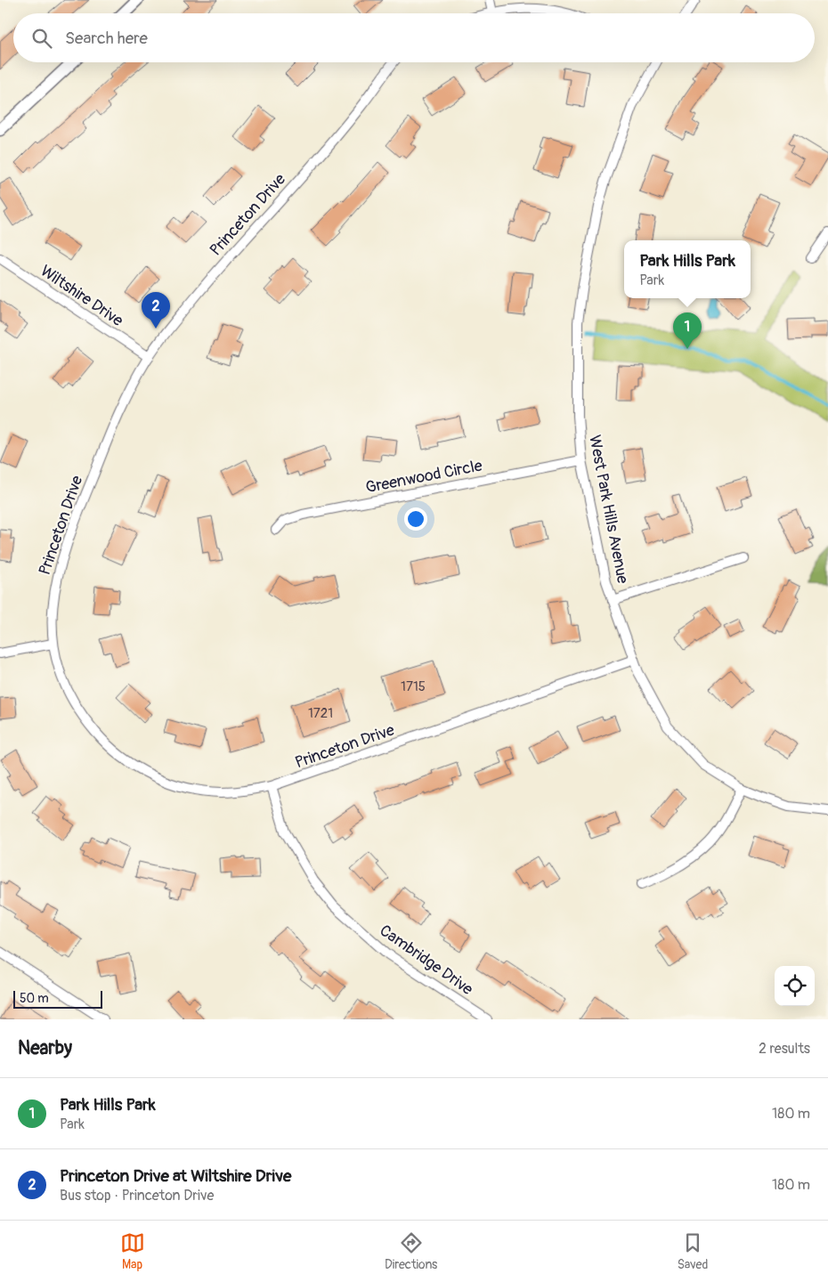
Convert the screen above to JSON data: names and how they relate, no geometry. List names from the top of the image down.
{
  "streets": {
    "street": [
      "Princeton Drive",
      "Wiltshire Drive",
      "Greenwood Circle",
      "West Park Hills Avenue",
      "Cambridge Drive"
    ]
  },
  "crossings": [
    ["Princeton Drive", "Wiltshire Drive"],
    ["Princeton Drive", "West Park Hills Avenue"],
    ["Princeton Drive", "Cambridge Drive"],
    ["Greenwood Circle", "West Park Hills Avenue"]
  ],
  "house_numbers": ["1715", "1721"],
  "scale_bar": "50 m",
  "page": {
    "search": "Search here",
    "popup": ["Park Hills Park", "Park"],
    "pins": ["2", "1"],
    "scale": "50 m",
    "heading": ["Nearby", "2 results"],
    "list": [
      {
        "mark": "1",
        "name": "Park Hills Park",
        "note": "Park",
        "value": "180 m"
      },
      {
        "mark": "2",
        "name": "Princeton Drive at Wiltshire Drive",
        "note": "Bus stop · Princeton Drive",
        "value": "180 m"
      }
    ],
    "nav": ["Map", "Directions", "Saved"]
  }
}
